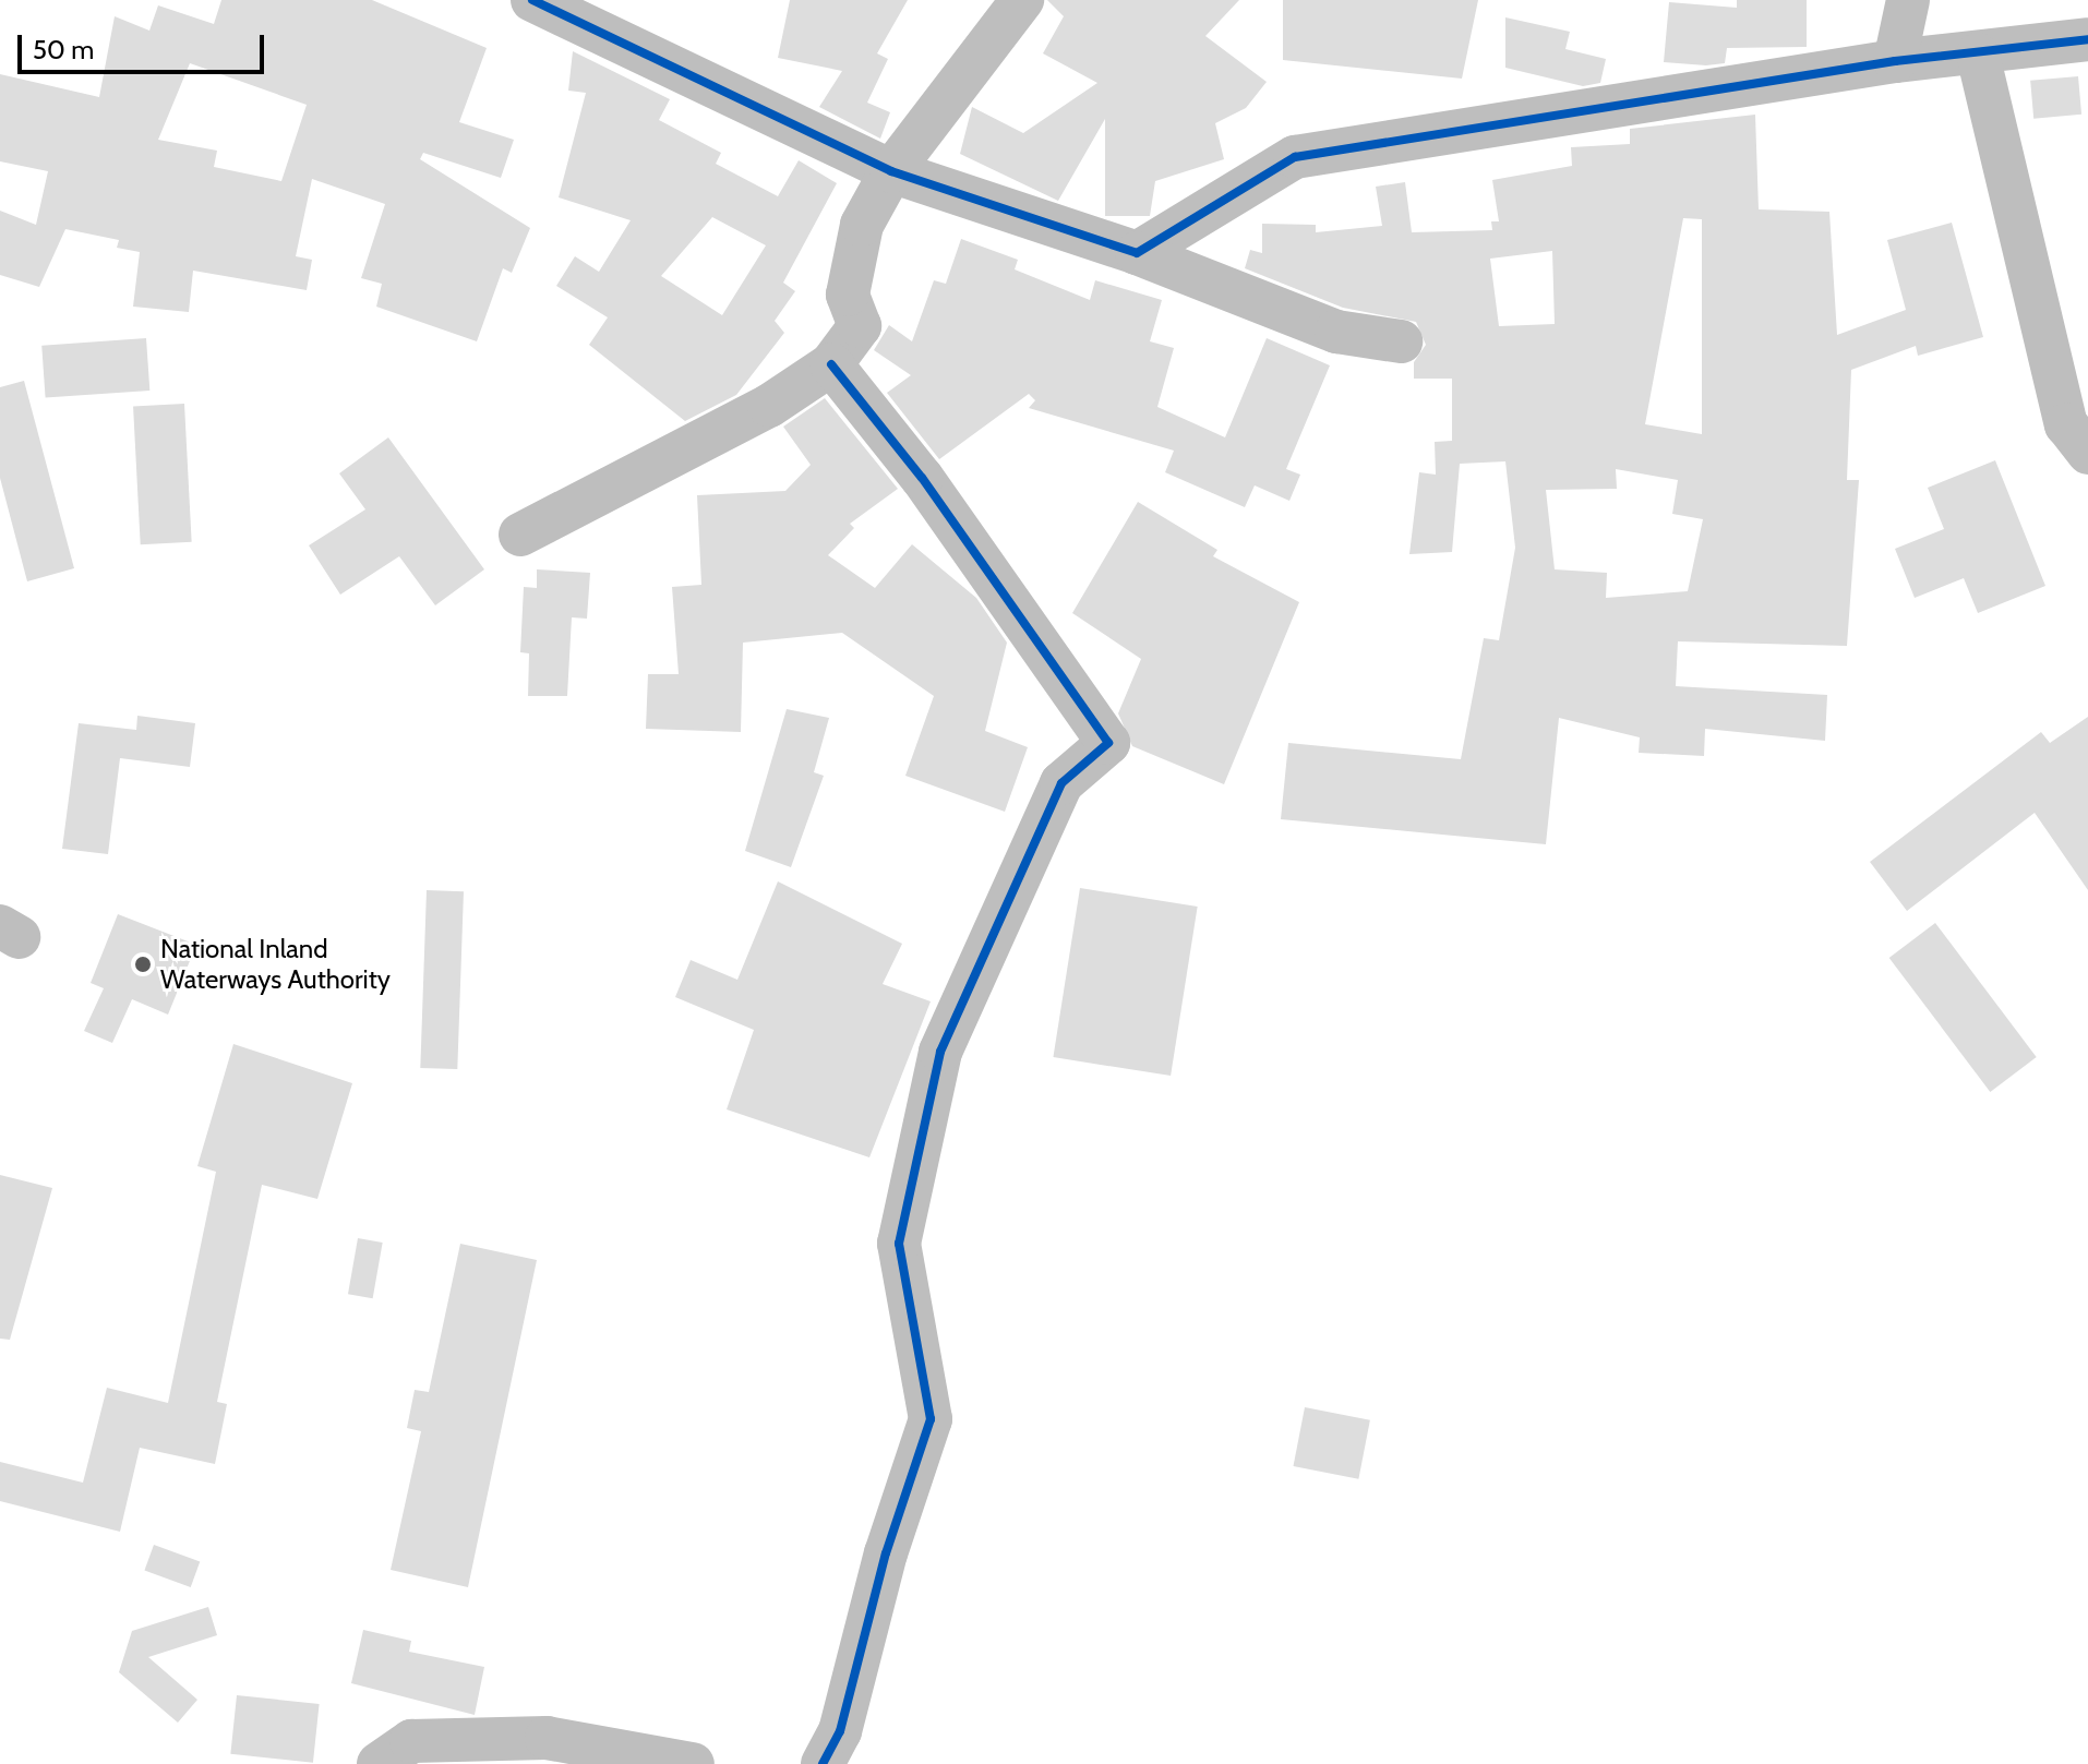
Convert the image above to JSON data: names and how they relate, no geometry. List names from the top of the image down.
{
  "places": ["National Inland Waterways Authority"],
  "scale_bar": "50 m"
}
